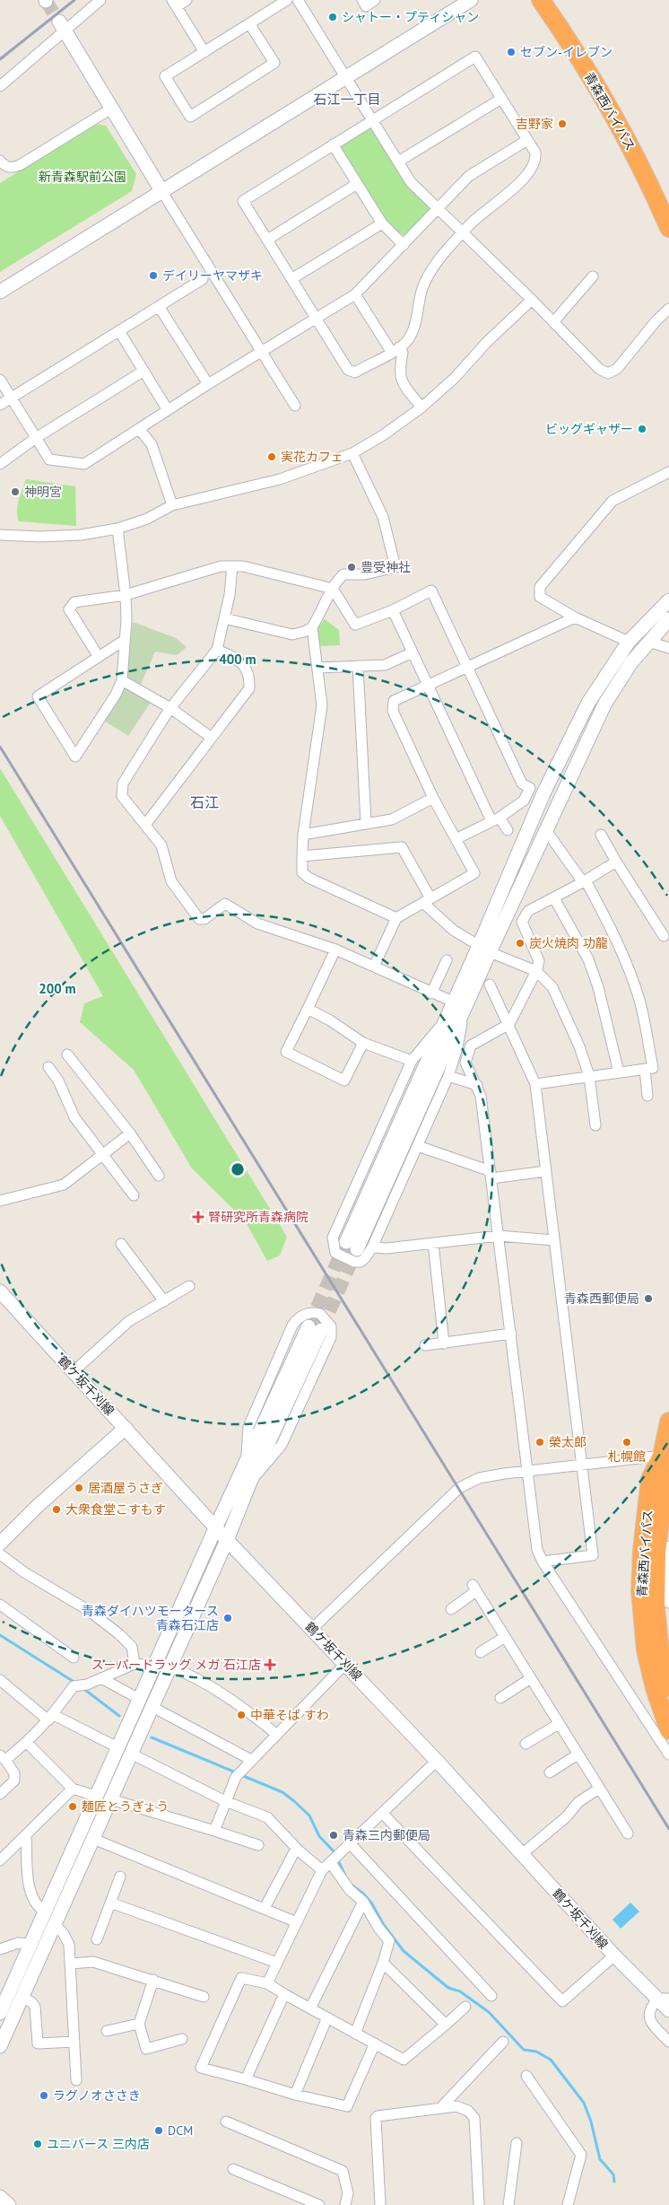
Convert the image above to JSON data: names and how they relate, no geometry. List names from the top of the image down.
{
  "streets": {
    "highway": ["青森西バイパス"],
    "street": ["鶴ケ坂千刈線"]
  },
  "districts": ["石江一丁目", "石江"],
  "parks": ["新青森駅前公園"],
  "places": {
    "other": [
      "シャトー・プティシャン",
      "セブン-イレブン",
      "吉野家",
      "デイリーヤマザキ",
      "ビッグギャザー",
      "実花カフェ",
      "神明宮",
      "豊受神社",
      "炭火焼肉 功龍",
      "青森西郵便局",
      "榮太郎",
      "札幌館",
      "居酒屋うさぎ",
      "大衆食堂こすもす",
      "青森ダイハツモータース 青森石江店",
      "中華そば すわ",
      "麺匠とうぎょう",
      "青森三内郵便局",
      "ラグノオささき",
      "DCM",
      "ユニバース 三内店"
    ],
    "health": ["腎研究所青森病院", "スーパードラッグ メガ 石江店"]
  },
  "rings": ["400 m", "200 m"]
}
